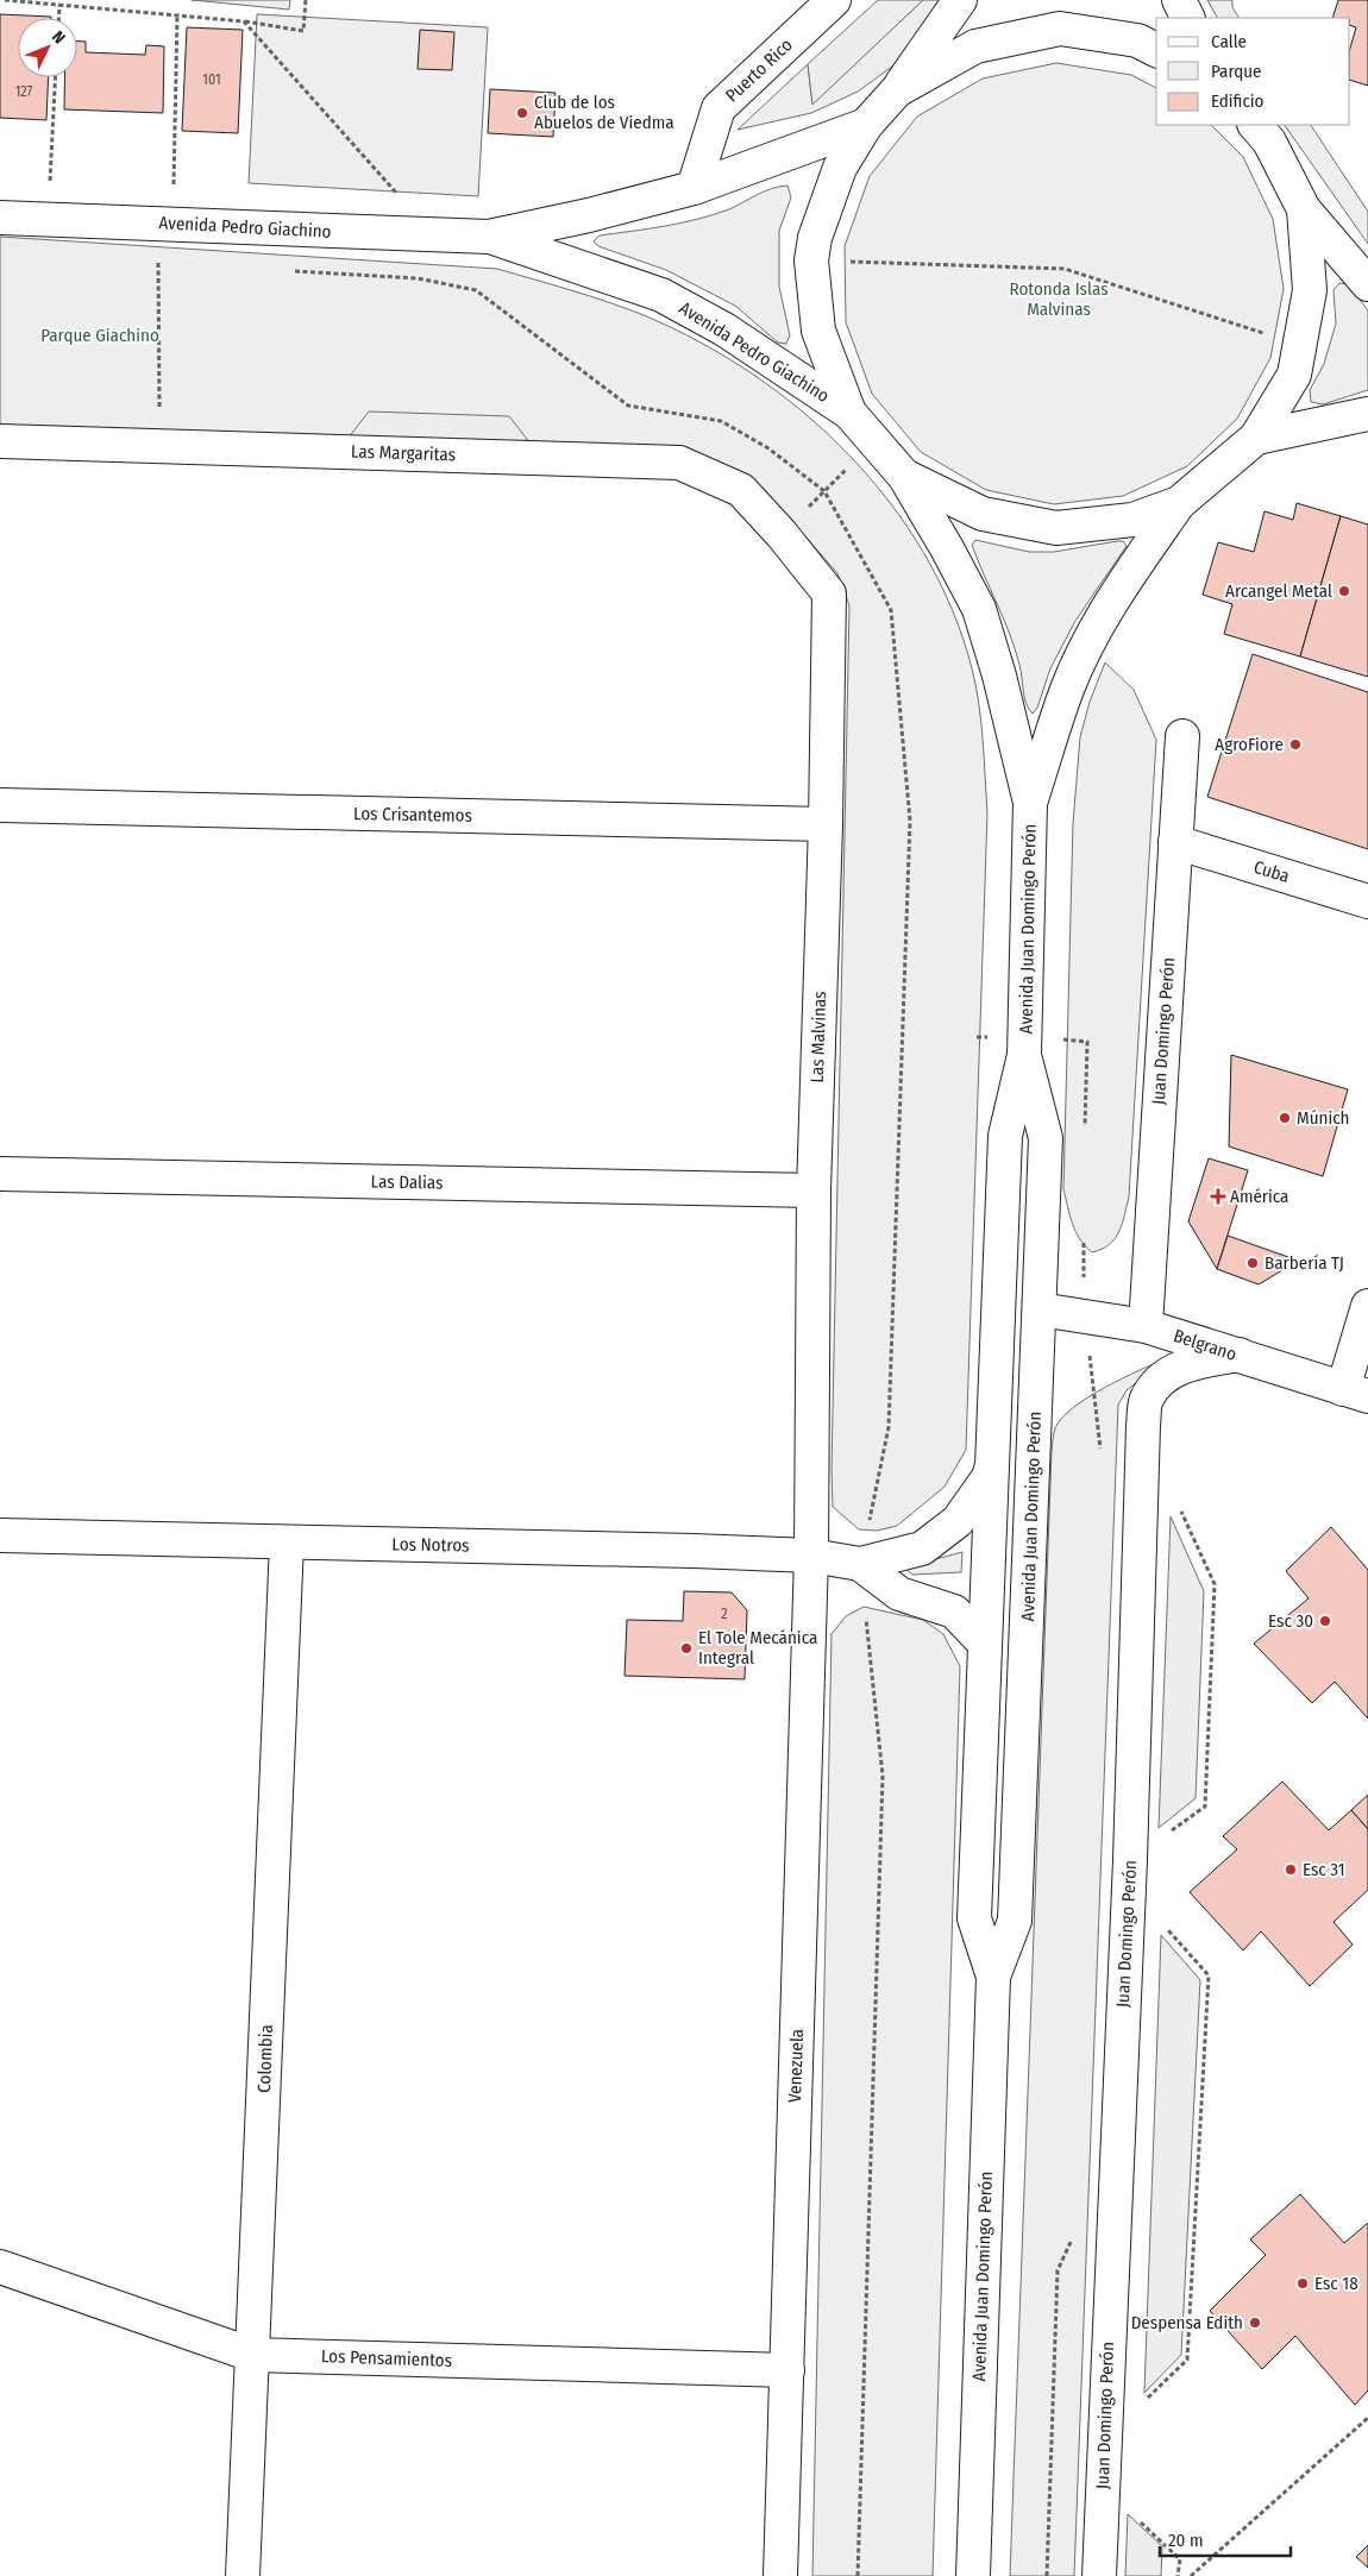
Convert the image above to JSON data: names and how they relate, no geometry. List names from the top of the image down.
{
  "streets": {
    "street": [
      "Puerto Rico",
      "Avenida Pedro Giachino",
      "Las Margaritas",
      "Los Crisantemos",
      "Cuba",
      "Avenida Juan Domingo Perón",
      "Juan Domingo Perón",
      "Las Malvinas",
      "Las Dalias",
      "Belgrano",
      "Los Notros",
      "Colombia",
      "Venezuela",
      "Los Pensamientos"
    ]
  },
  "crossings": [
    ["Puerto Rico", "Avenida Pedro Giachino"],
    ["Las Margaritas", "Las Malvinas"],
    ["Los Crisantemos", "Las Malvinas"],
    ["Cuba", "Juan Domingo Perón"],
    ["Avenida Juan Domingo Perón", "Belgrano"],
    ["Juan Domingo Perón", "Belgrano"],
    ["Las Malvinas", "Las Dalias"],
    ["Las Malvinas", "Los Notros"],
    ["Las Malvinas", "Venezuela"],
    ["Los Notros", "Colombia"],
    ["Los Notros", "Venezuela"],
    ["Colombia", "Los Pensamientos"],
    ["Venezuela", "Los Pensamientos"]
  ],
  "parks": ["Rotonda Islas Malvinas", "Parque Giachino"],
  "places": {
    "other": [
      "Club de los Abuelos de Viedma",
      "Arcangel Metal",
      "AgroFiore",
      "Múnich",
      "Barbería TJ",
      "Esc 30",
      "El Tole Mecánica Integral",
      "Esc 31",
      "Esc 18",
      "Despensa Edith"
    ],
    "health": ["América"]
  },
  "house_numbers": ["101", "127", "2"],
  "legend": ["Calle", "Parque", "Edificio"],
  "scale_bar": "20 m",
  "north": "top right"
}
